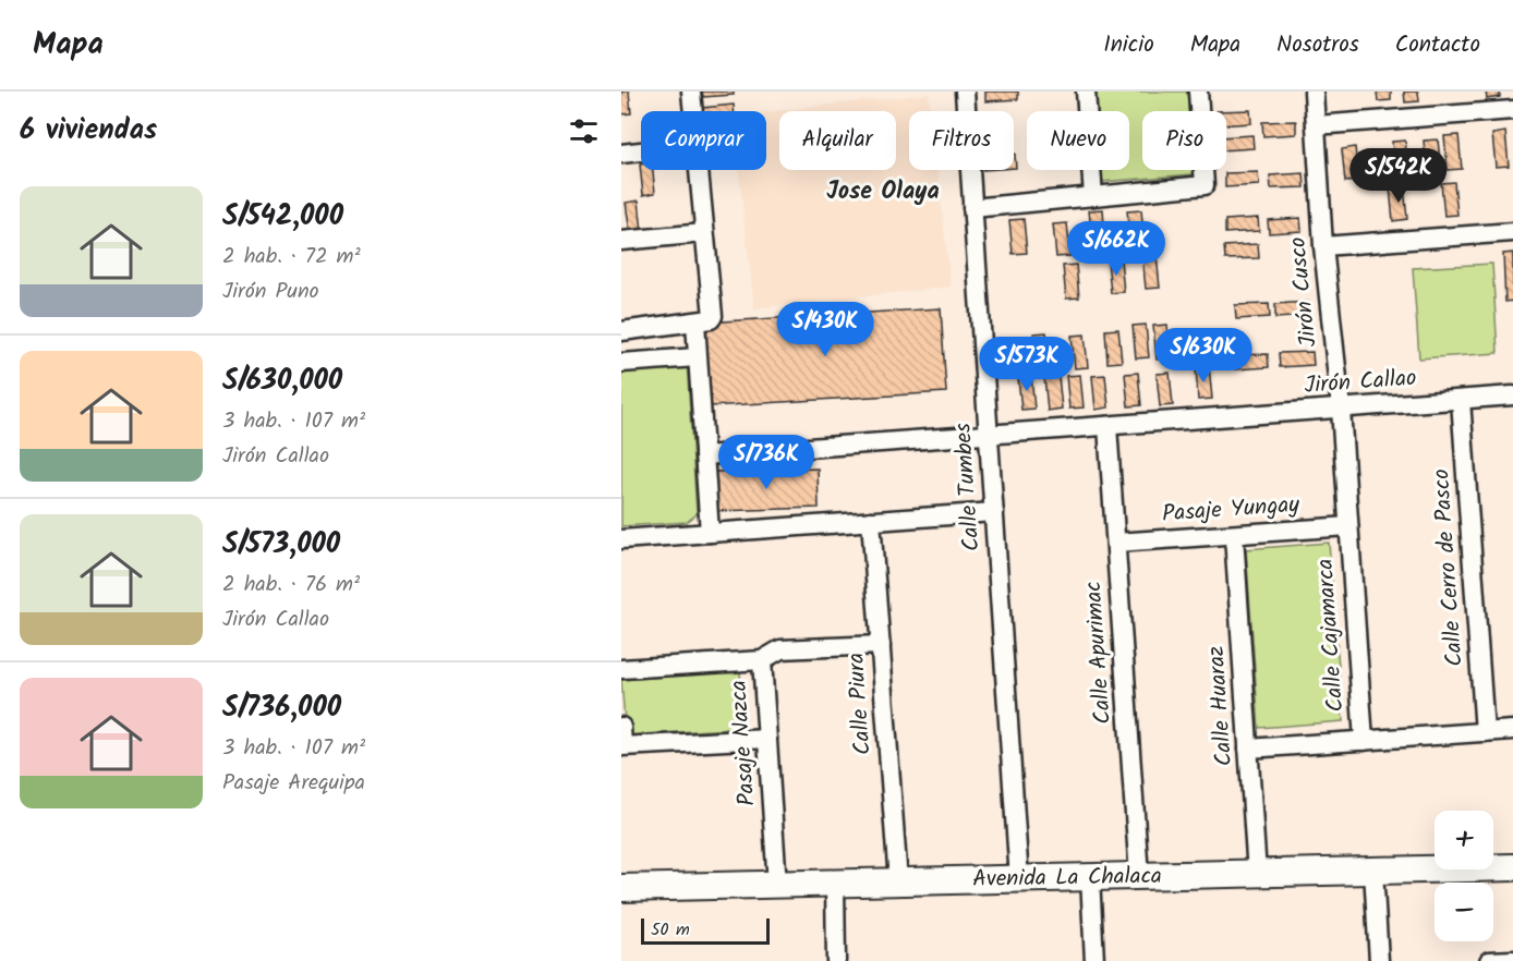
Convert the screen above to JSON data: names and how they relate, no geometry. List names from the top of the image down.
{
  "streets": {
    "street": [
      "Jirón Cusco",
      "Jirón Callao",
      "Calle Tumbes",
      "Pasaje Yungay",
      "Calle Cerro de Pasco",
      "Calle Cajamarca",
      "Calle Apurimac",
      "Calle Piura",
      "Calle Huaraz",
      "Pasaje Nazca",
      "Avenida La Chalaca"
    ]
  },
  "crossings": [
    ["Jirón Cusco", "Jirón Callao"],
    ["Jirón Cusco", "Pasaje Yungay"],
    ["Jirón Cusco", "Calle Cajamarca"],
    ["Jirón Callao", "Calle Tumbes"],
    ["Jirón Callao", "Calle Cerro de Pasco"],
    ["Jirón Callao", "Calle Apurimac"],
    ["Calle Tumbes", "Avenida La Chalaca"],
    ["Pasaje Yungay", "Calle Cajamarca"],
    ["Pasaje Yungay", "Calle Apurimac"],
    ["Pasaje Yungay", "Calle Huaraz"],
    ["Calle Apurimac", "Avenida La Chalaca"],
    ["Calle Piura", "Avenida La Chalaca"],
    ["Calle Huaraz", "Avenida La Chalaca"],
    ["Pasaje Nazca", "Avenida La Chalaca"]
  ],
  "districts": ["Jose Olaya"],
  "scale_bar": "50 m",
  "page": {
    "header": "Mapa",
    "nav": [
      "Inicio",
      "Mapa",
      "Nosotros",
      "Contacto"
    ],
    "heading": "6 viviendas",
    "chip": [
      "Comprar",
      "Alquilar",
      "Filtros",
      "Nuevo",
      "Piso"
    ],
    "price": [
      "S/542K",
      "S/662K",
      "S/430K",
      "S/630K",
      "S/573K",
      "S/736K"
    ],
    "list": [
      {
        "name": "S/542,000",
        "note": "2 hab. · 72 m² · Jirón Puno"
      },
      {
        "name": "S/630,000",
        "note": "3 hab. · 107 m² · Jirón Callao"
      },
      {
        "name": "S/573,000",
        "note": "2 hab. · 76 m² · Jirón Callao"
      },
      {
        "name": "S/736,000",
        "note": "3 hab. · 107 m² · Pasaje Arequipa"
      }
    ],
    "map_buttons": ["+", "−"],
    "scale": "50 m"
  }
}
